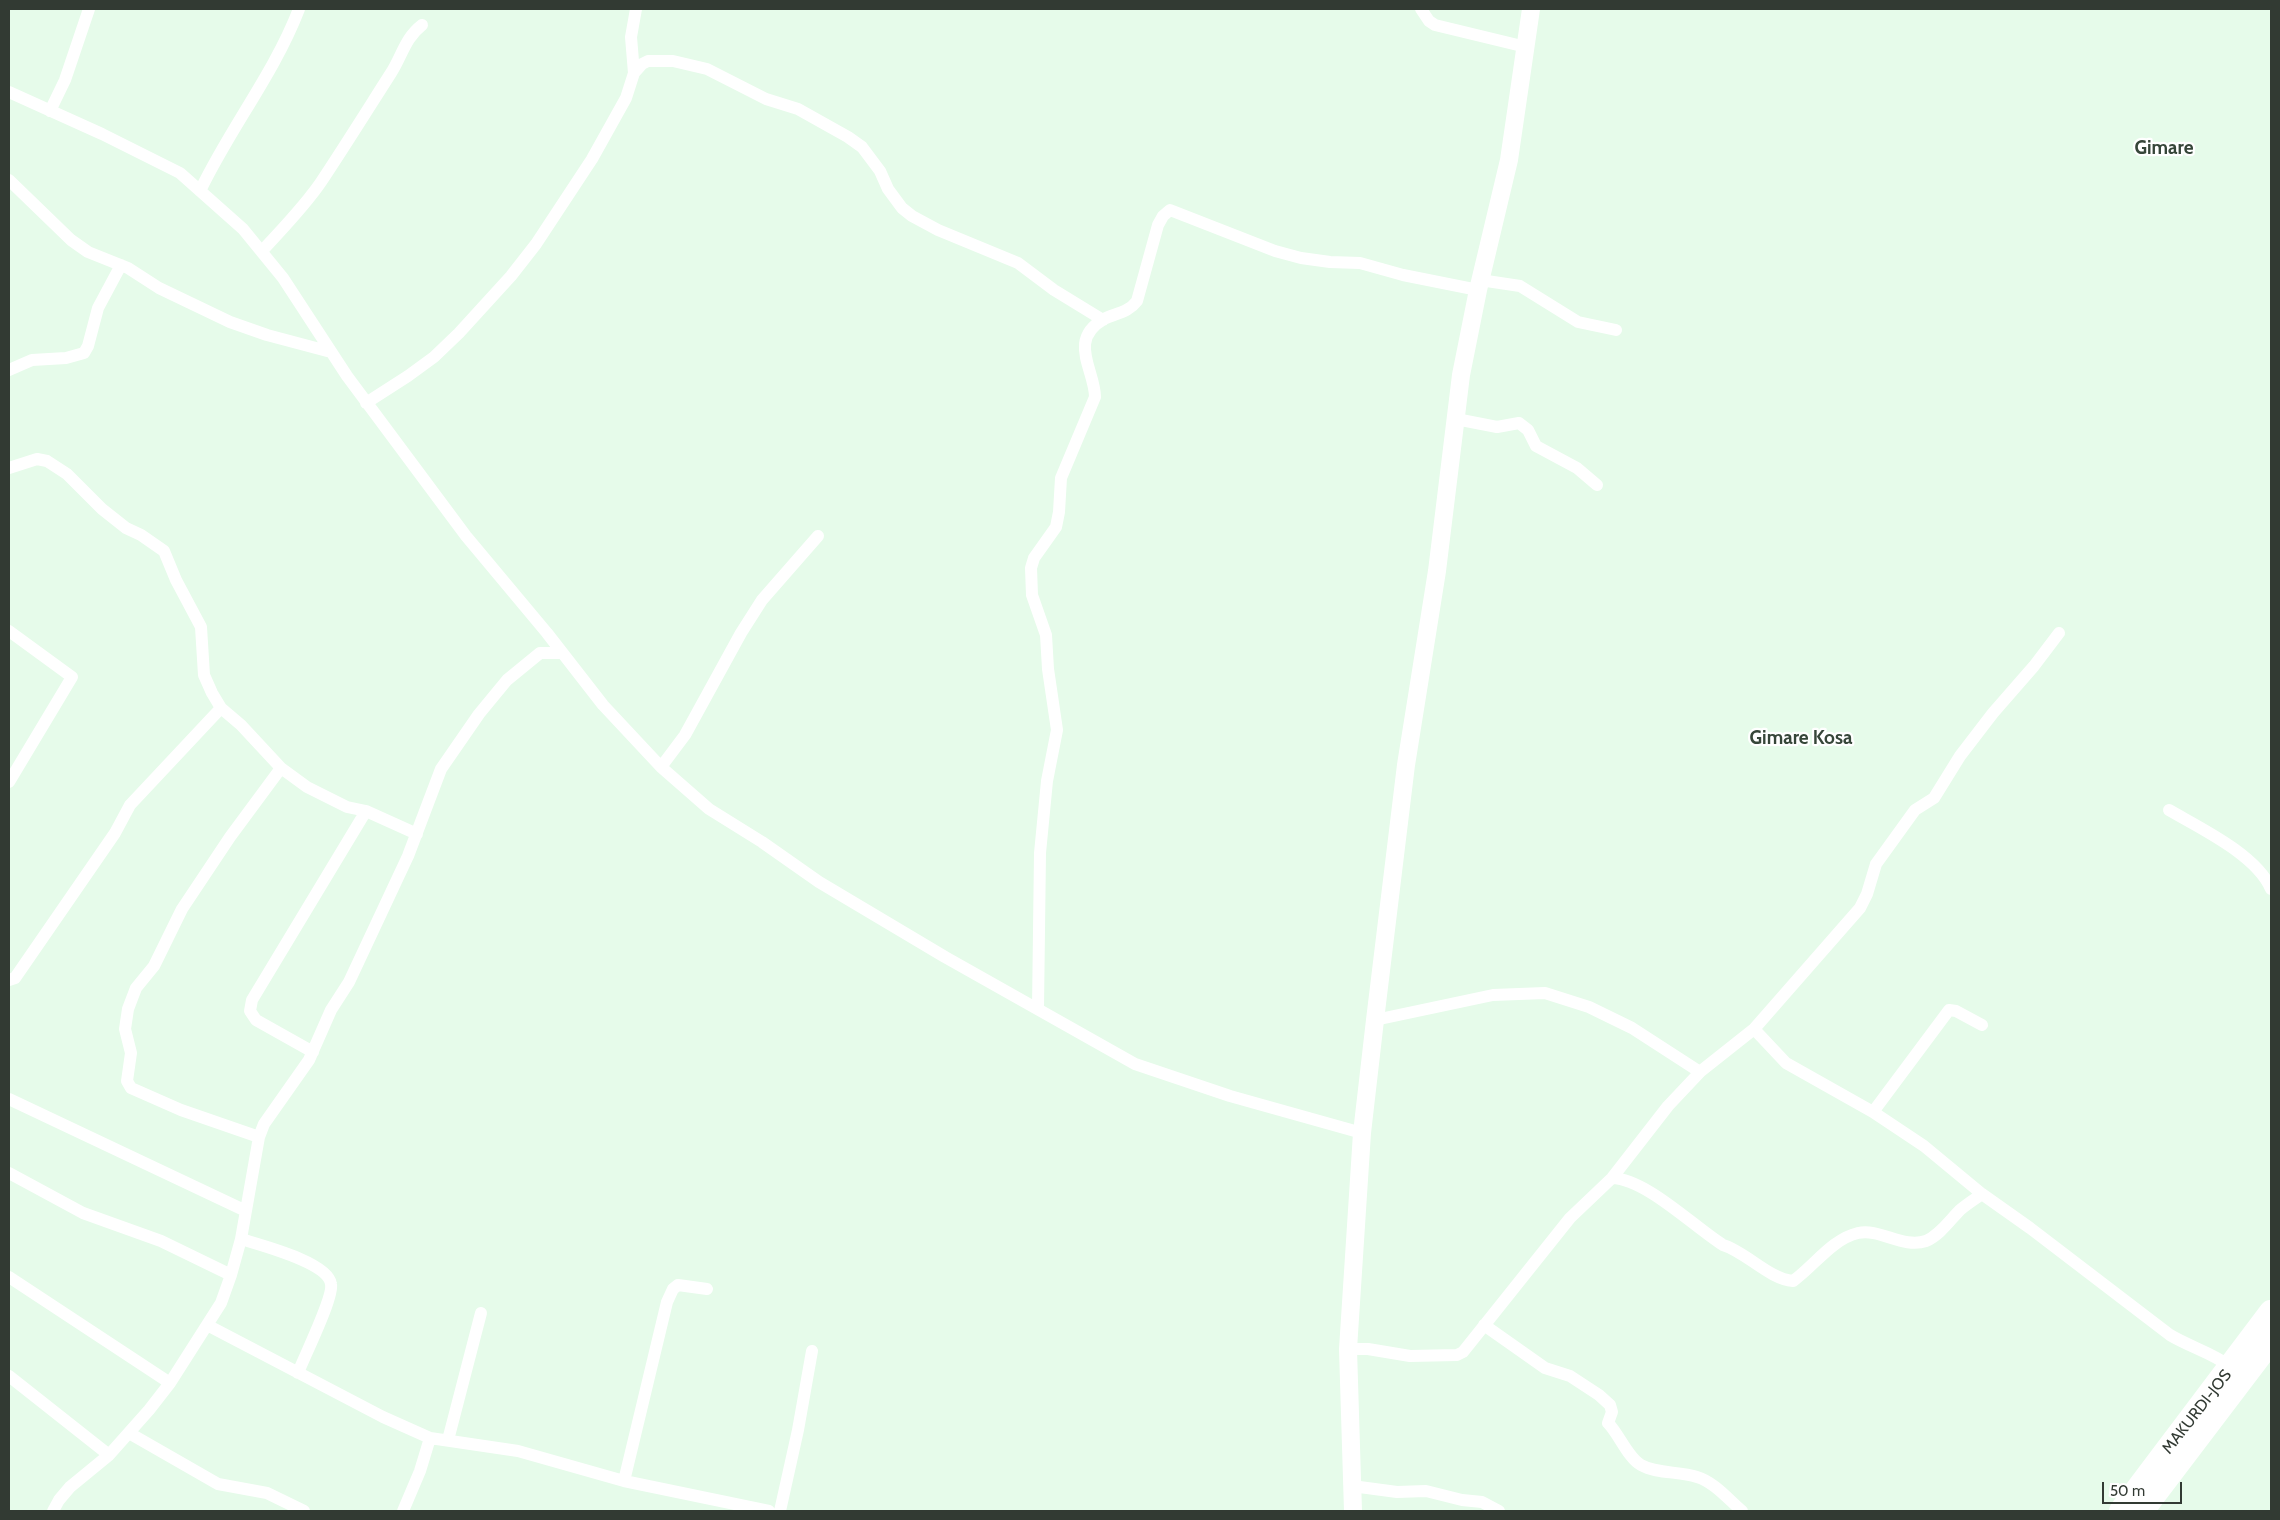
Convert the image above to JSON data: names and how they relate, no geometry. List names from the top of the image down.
{
  "streets": {
    "highway": ["MAKURDI-JOS"]
  },
  "districts": ["Gimare", "Gimare Kosa"],
  "scale_bar": "50 m"
}
